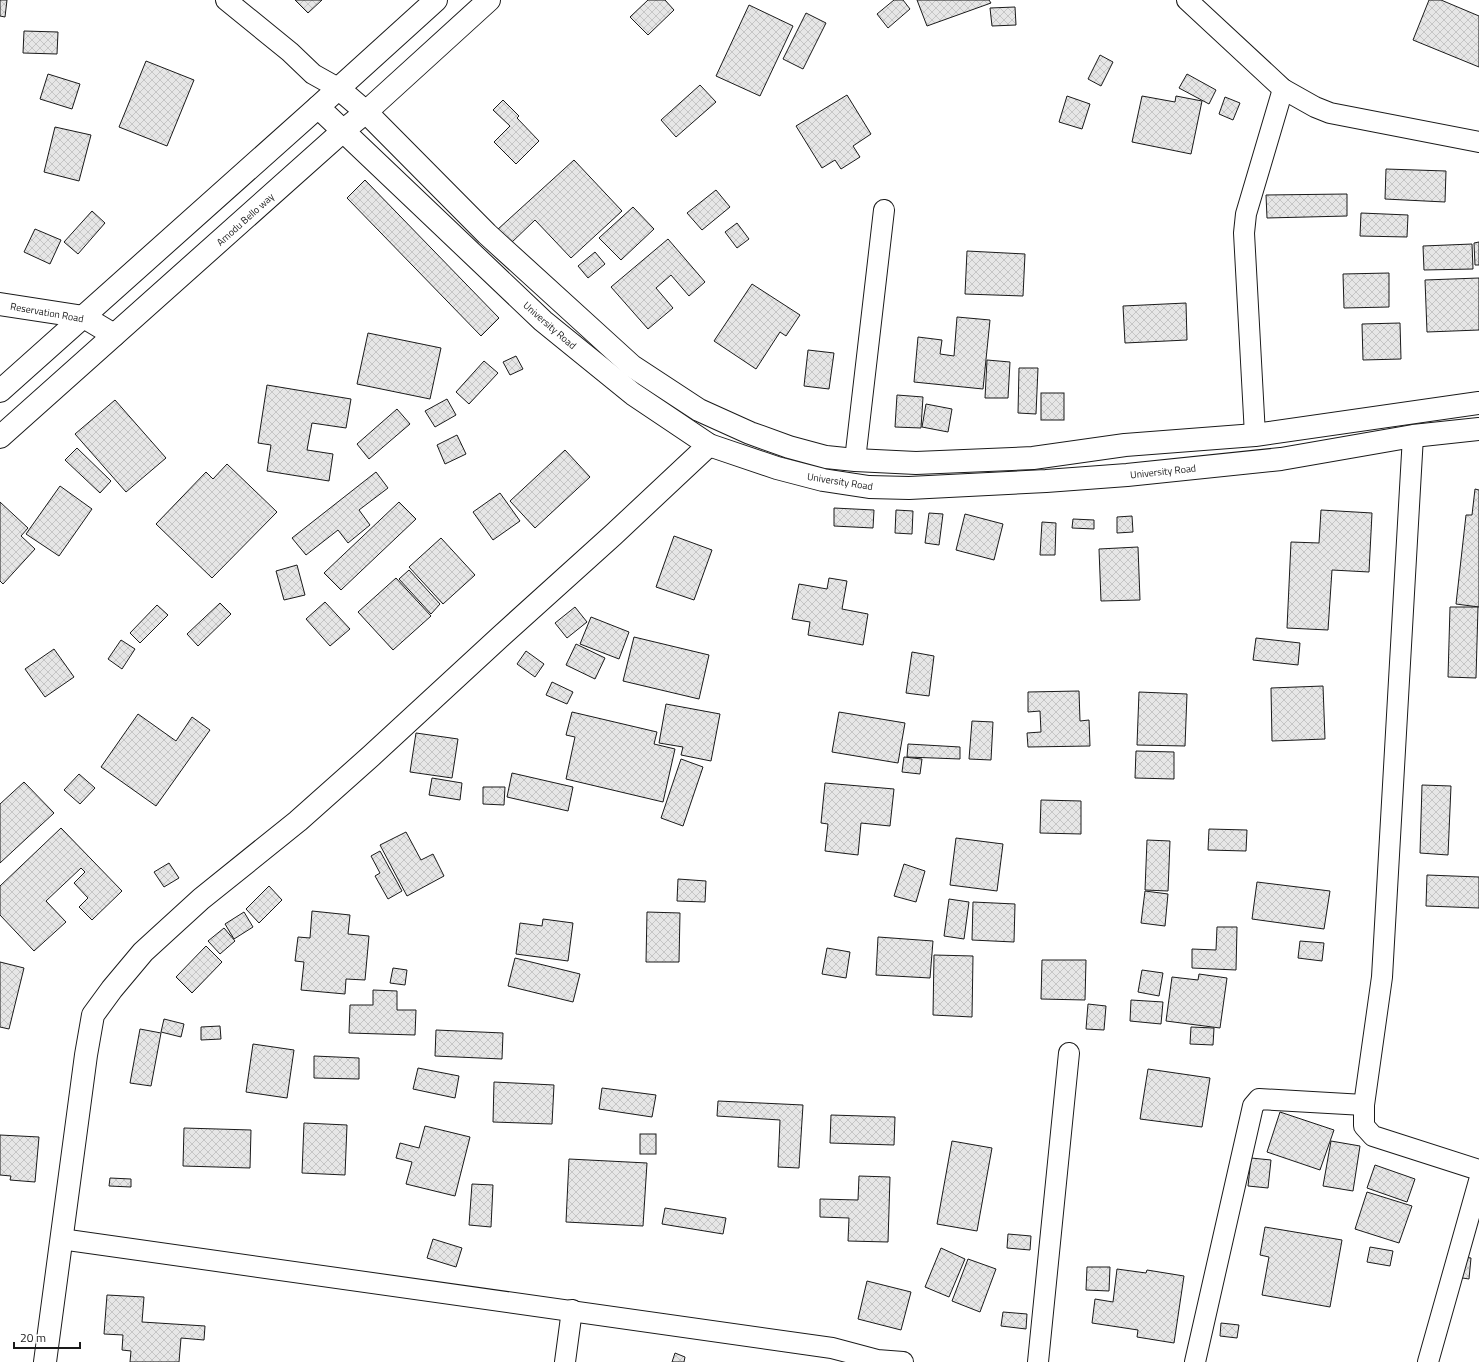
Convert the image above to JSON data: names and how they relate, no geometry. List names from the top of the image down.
{
  "streets": {
    "main road": ["Amodu Bello way", "Reservation Road", "University Road"]
  },
  "crossings": [
    ["Amodu Bello way", "Reservation Road"],
    ["Amodu Bello way", "University Road"]
  ],
  "scale_bar": "20 m"
}
